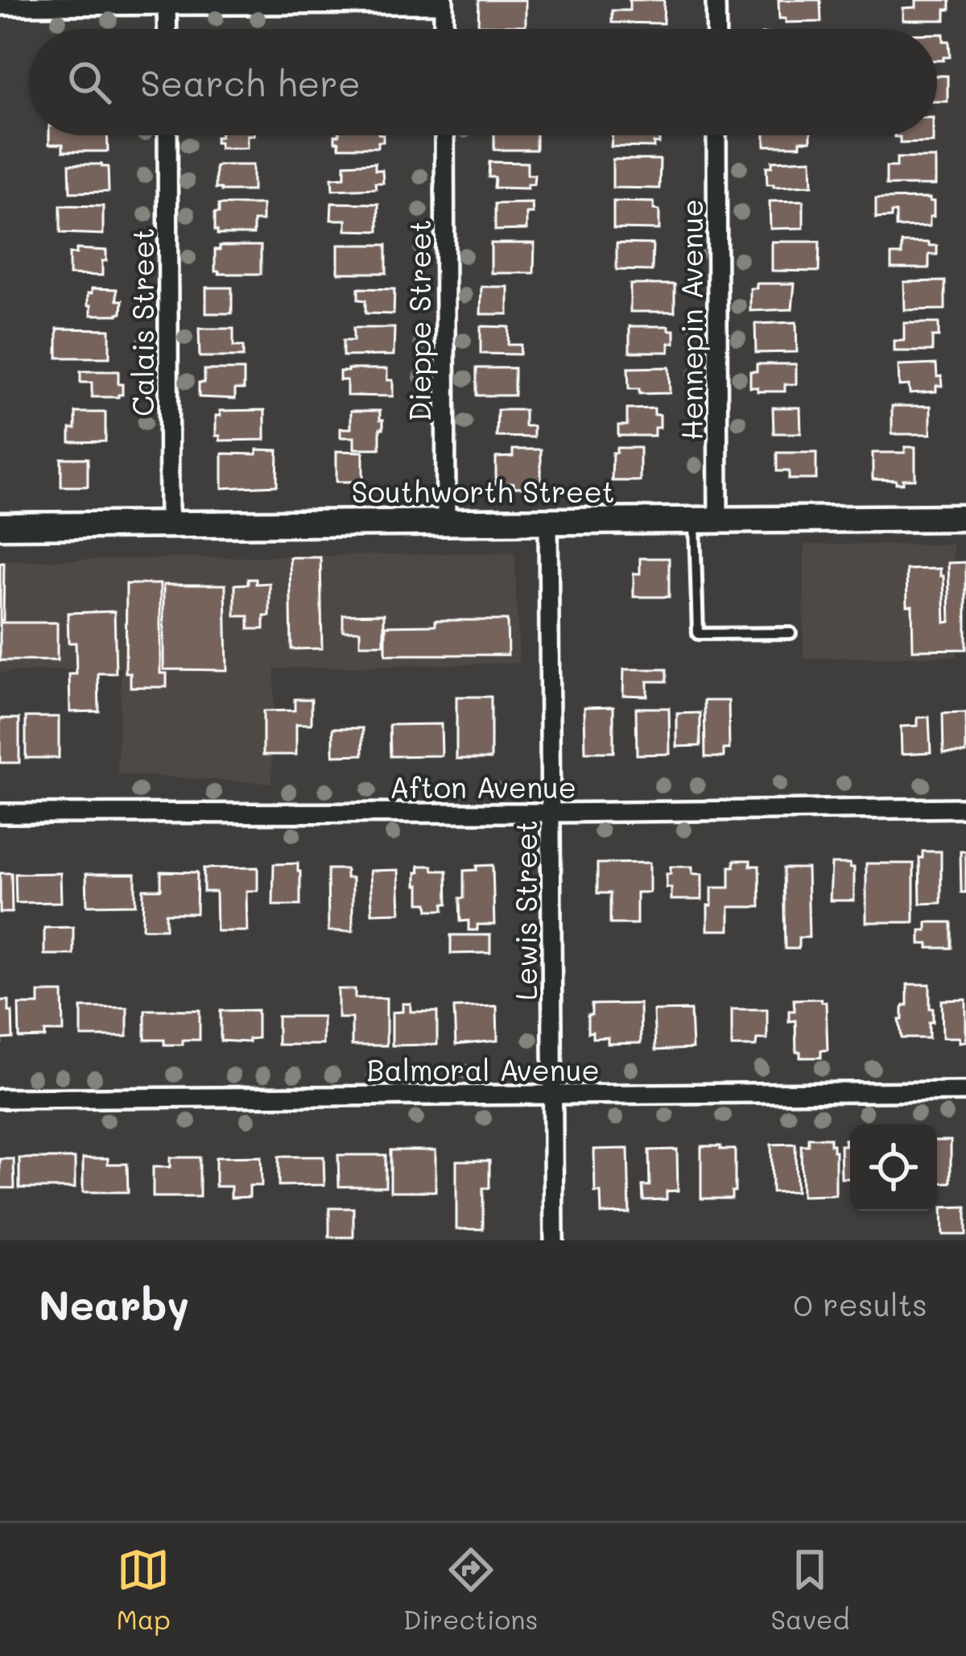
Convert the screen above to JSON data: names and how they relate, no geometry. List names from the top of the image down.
{
  "streets": {
    "main road": ["Southworth Street"],
    "street": [
      "Hennepin Avenue",
      "Dieppe Street",
      "Calais Street",
      "Afton Avenue",
      "Lewis Street",
      "Balmoral Avenue"
    ]
  },
  "crossings": [
    ["Hennepin Avenue", "Southworth Street"],
    ["Dieppe Street", "Southworth Street"],
    ["Calais Street", "Southworth Street"],
    ["Southworth Street", "Lewis Street"],
    ["Afton Avenue", "Lewis Street"],
    ["Lewis Street", "Balmoral Avenue"]
  ],
  "page": {
    "search": "Search here",
    "heading": ["Nearby", "0 results"],
    "nav": ["Map", "Directions", "Saved"]
  }
}
